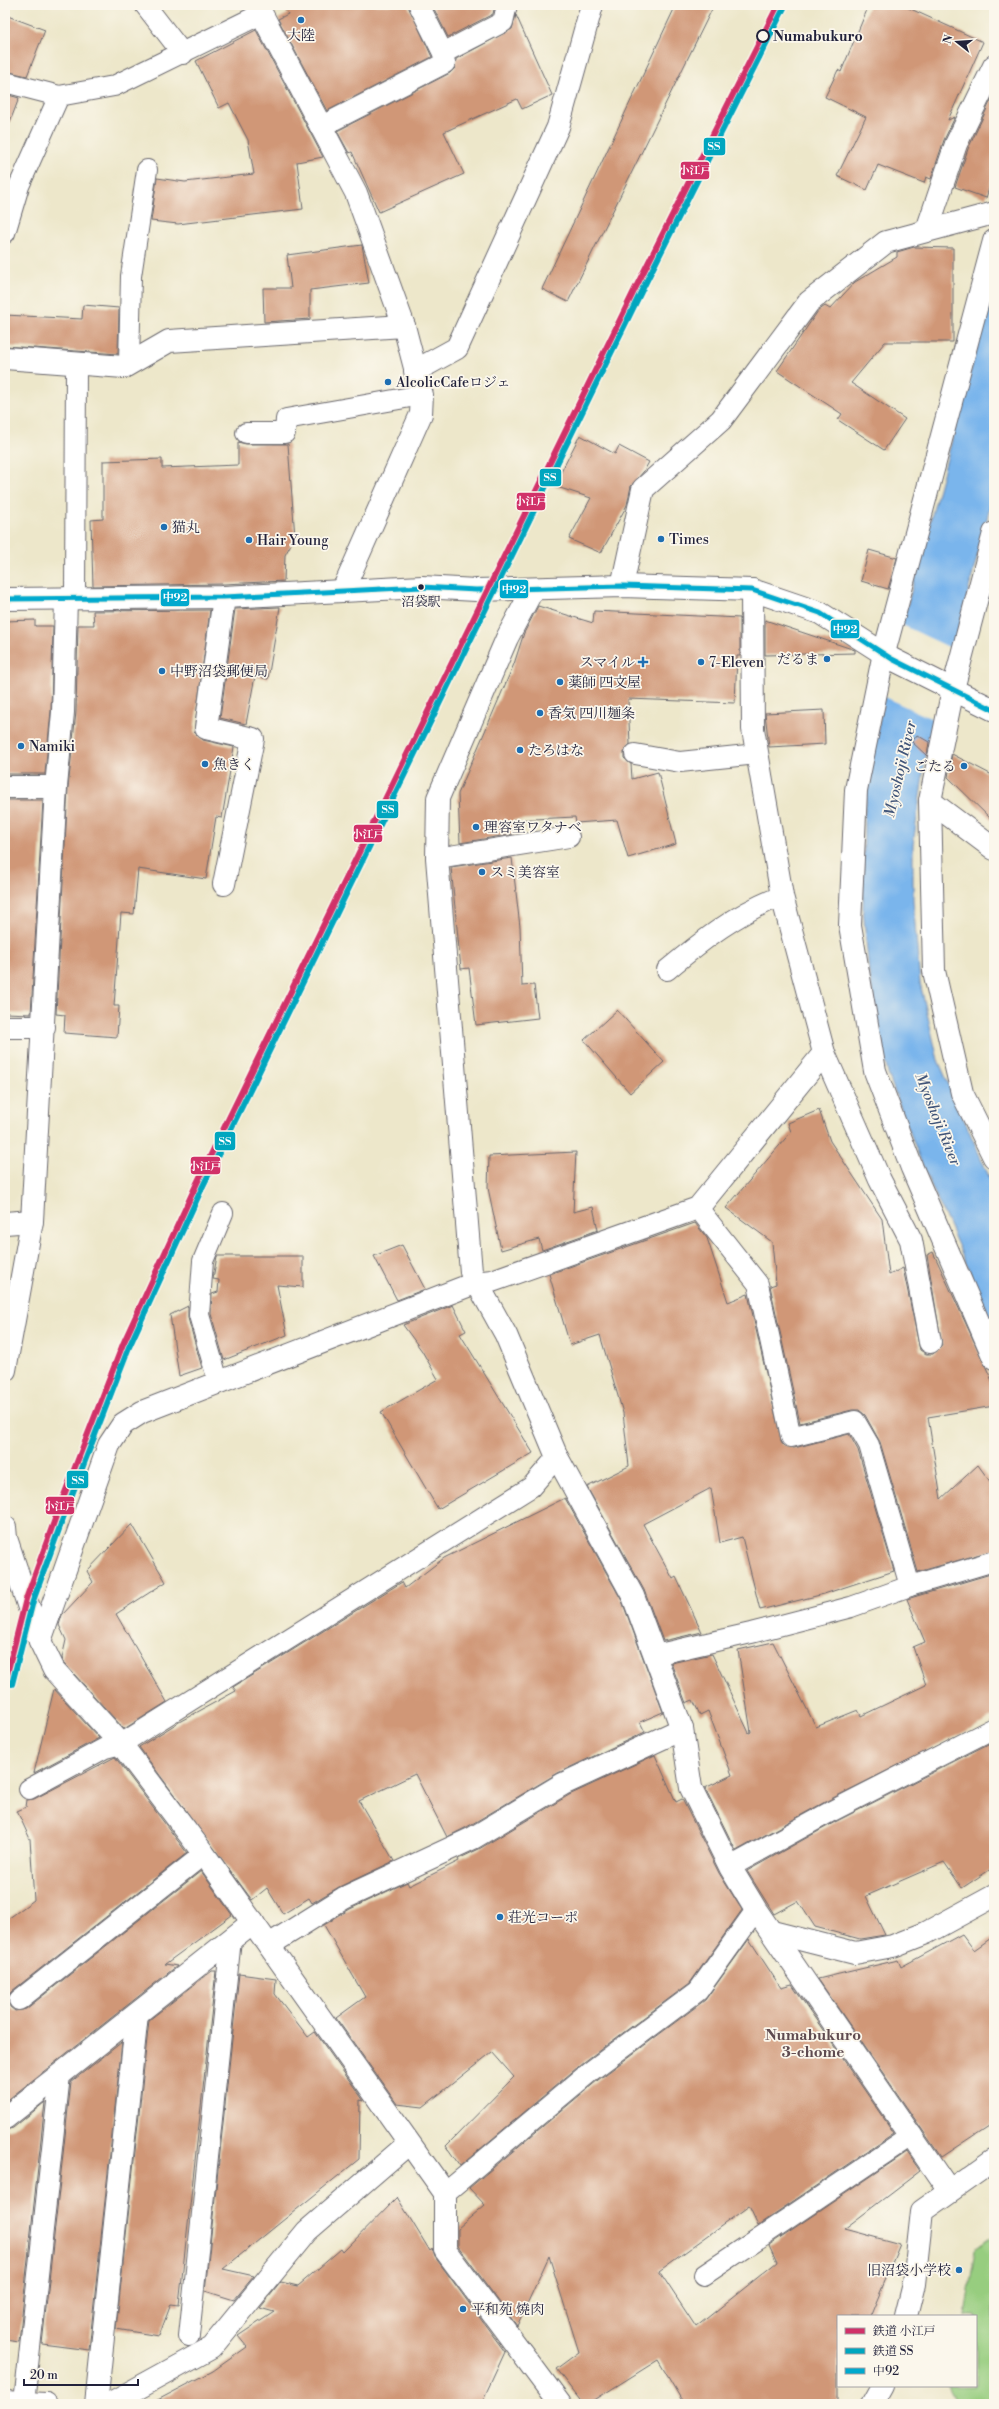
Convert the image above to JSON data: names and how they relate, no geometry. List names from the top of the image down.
{
  "districts": ["Numabukuro 3-chome"],
  "water": ["Myoshoji River"],
  "places": {
    "other": [
      "大陸",
      "Numabukuro",
      "AlcolicCafeロジェ",
      "猫丸",
      "Times",
      "Hair Young",
      "沼袋駅",
      "だるま",
      "7-Eleven",
      "中野沼袋郵便局",
      "薬師 四文屋",
      "香気 四川麺条",
      "Namiki",
      "たろはな",
      "魚きく",
      "ごたる",
      "理容室ワタナベ",
      "スミ美容室",
      "荘光コーポ",
      "旧沼袋小学校",
      "平和苑 燒肉"
    ],
    "health": ["スマイル"]
  },
  "lines": ["rail line 小江戸", "rail line SS", "transit line 中92"],
  "legend": ["鉄道 小江戸", "鉄道 SS", "中92"],
  "scale_bar": "20 m",
  "north": "left"
}
